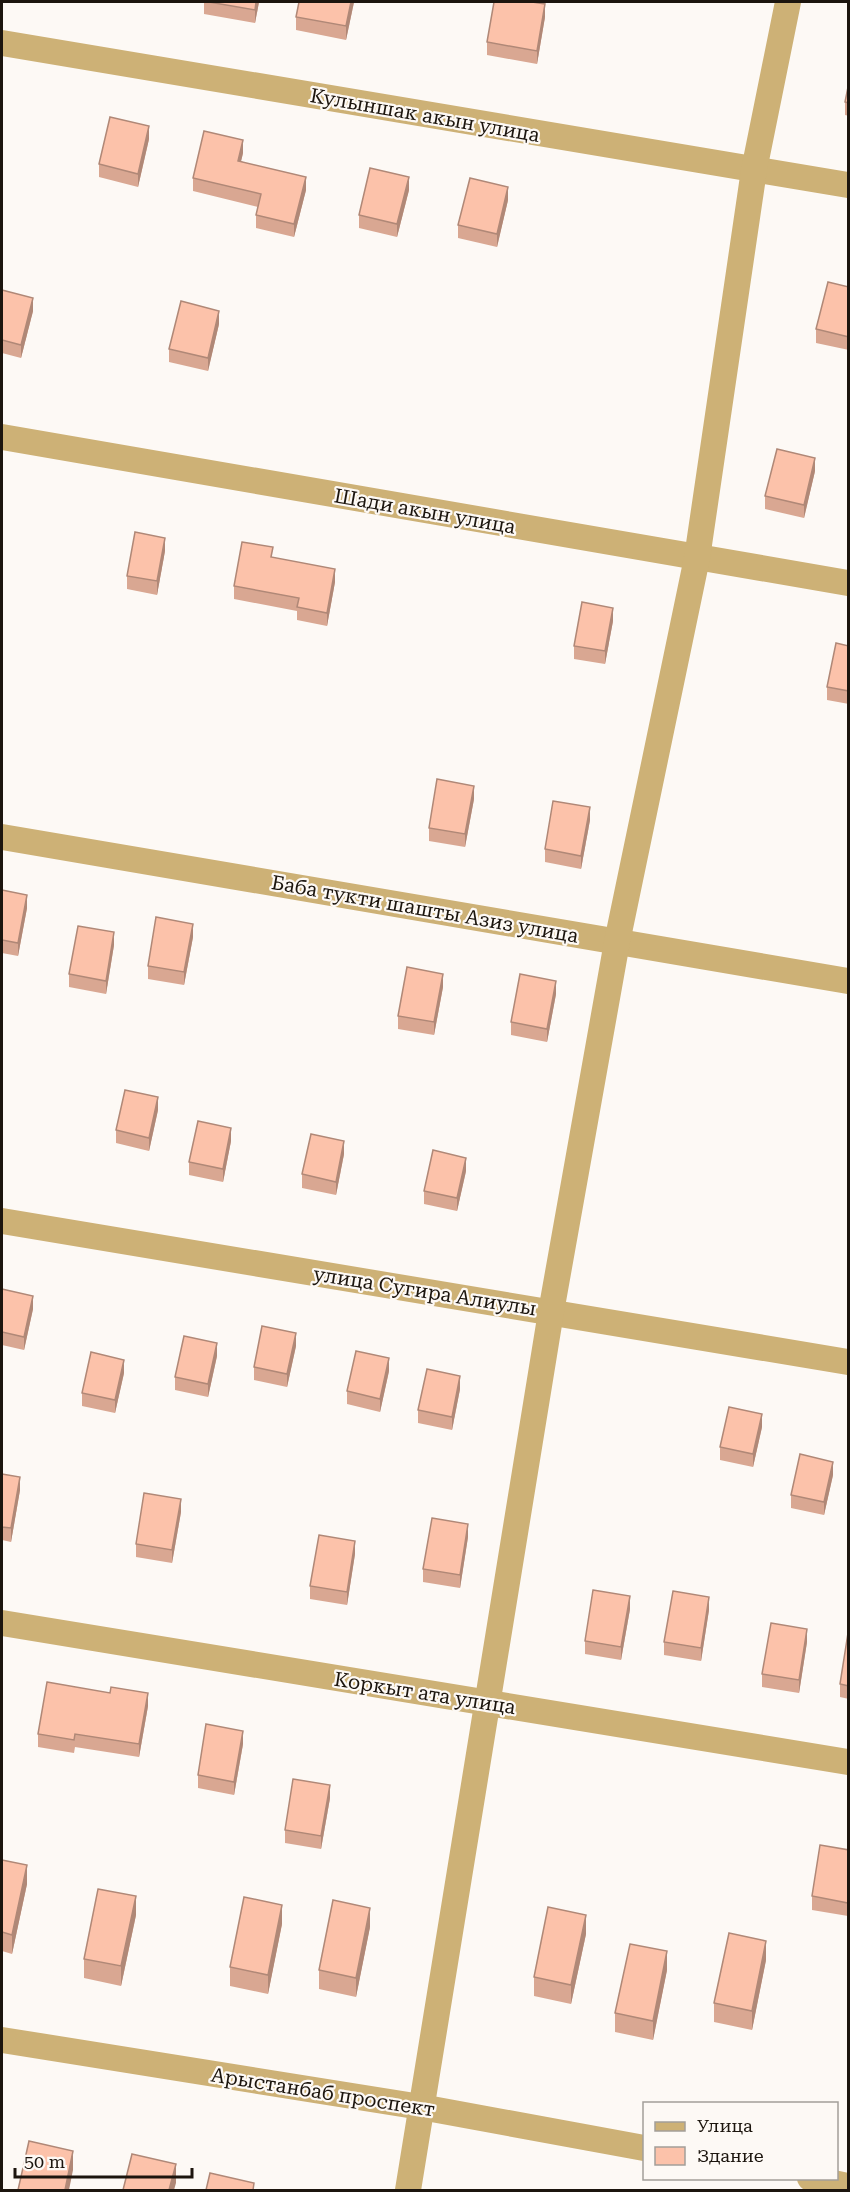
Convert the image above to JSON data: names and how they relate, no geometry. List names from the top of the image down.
{
  "streets": {
    "street": [
      "Кулыншак акын улица",
      "Шади акын улица",
      "Баба тукти шашты Азиз улица",
      "улица Сугира Алиулы",
      "Коркыт ата улица",
      "Арыстанбаб проспект"
    ]
  },
  "legend": ["Улица", "Здание"],
  "scale_bar": "50 m"
}
